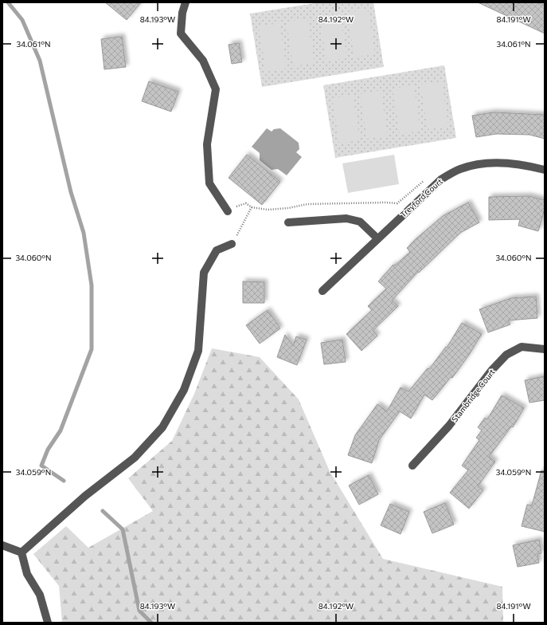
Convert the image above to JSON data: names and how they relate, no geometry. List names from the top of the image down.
{
  "streets": {
    "street": ["Treyford Court", "Stambridge Court"]
  },
  "coordinates": [
    "84.193°W",
    "84.192°W",
    "84.191°W",
    "34.061°N",
    "34.060°N",
    "34.059°N"
  ]
}
